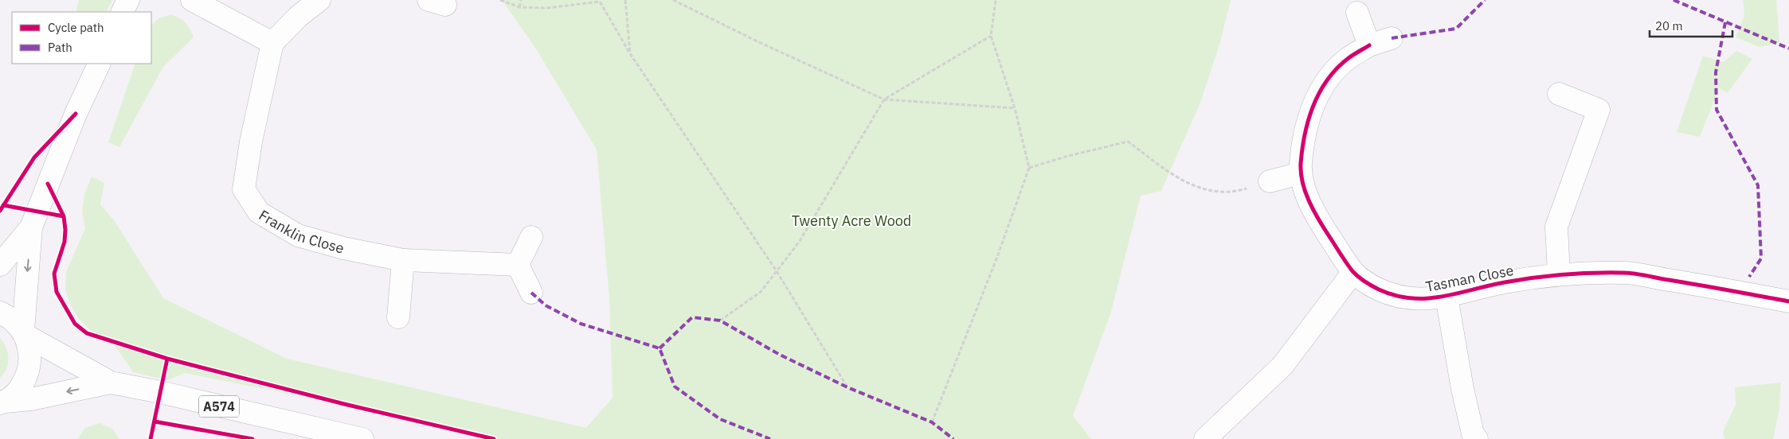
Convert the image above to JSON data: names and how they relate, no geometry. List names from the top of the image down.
{
  "streets": {
    "street": ["Franklin Close", "Tasman Close", "A574"]
  },
  "parks": ["Twenty Acre Wood"],
  "legend": ["Cycle path", "Path"],
  "scale_bar": "20 m"
}
